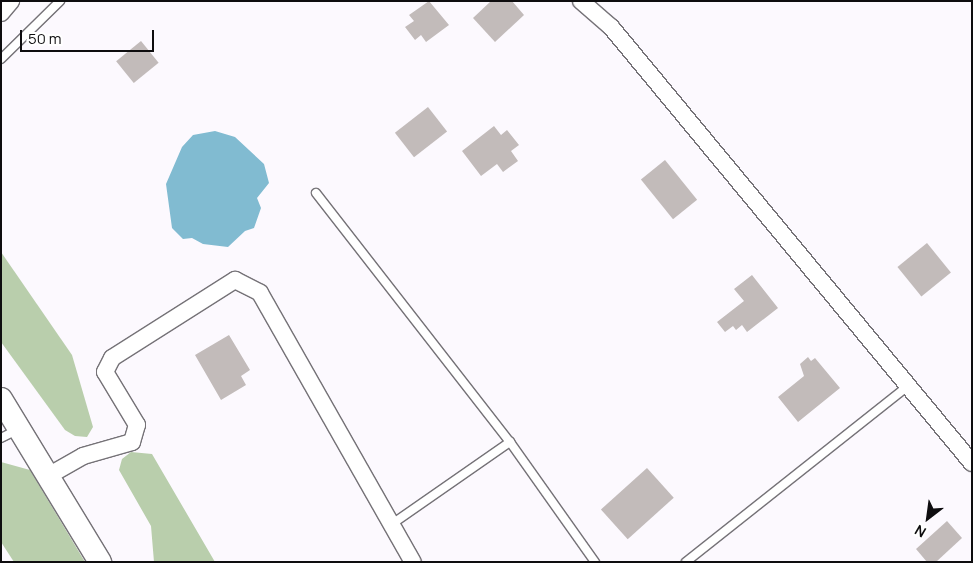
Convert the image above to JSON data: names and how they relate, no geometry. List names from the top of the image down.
{
  "scale_bar": "50 m",
  "north": "bottom left"
}
